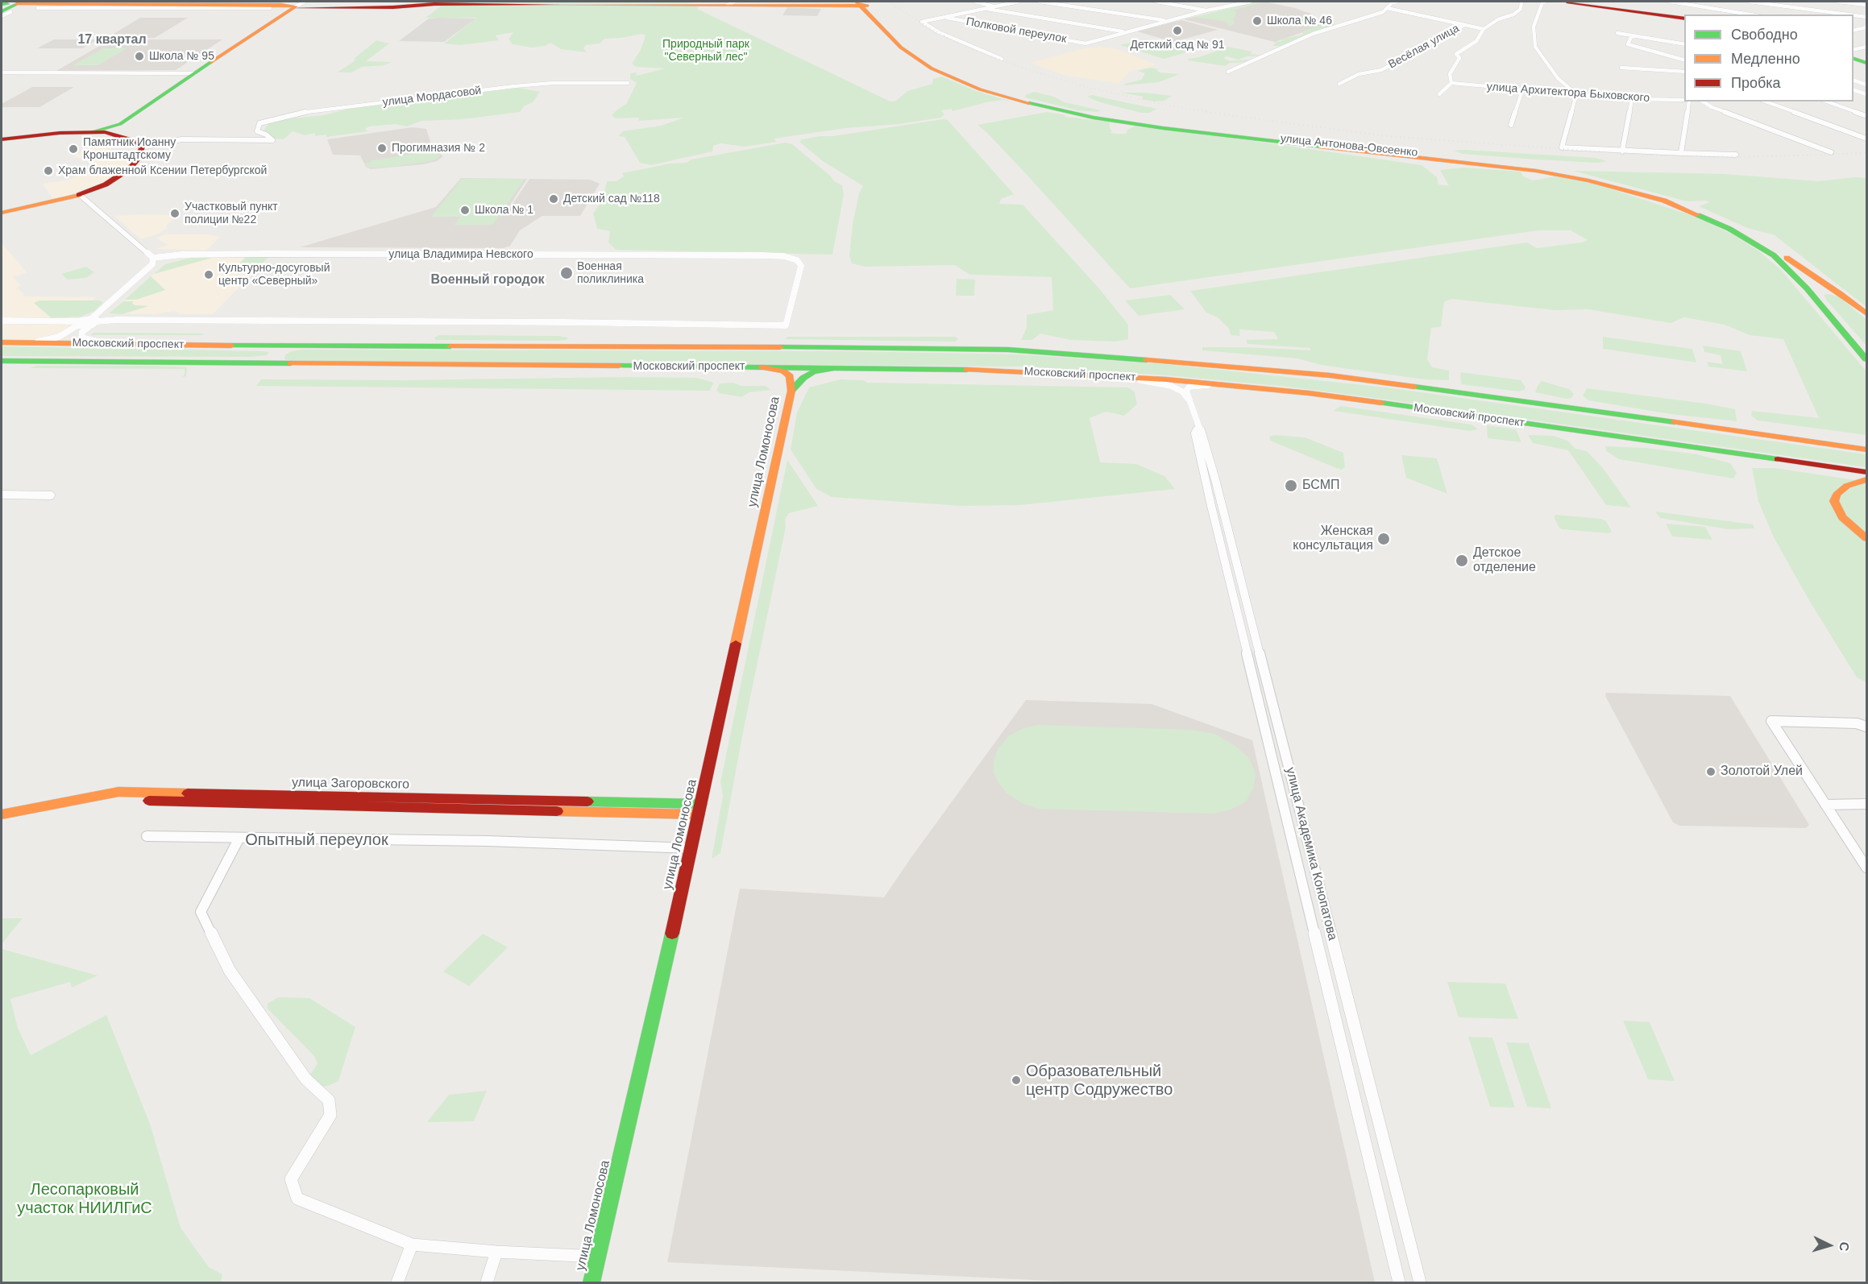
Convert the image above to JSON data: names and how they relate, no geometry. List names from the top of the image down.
{
  "streets": {
    "main road": [
      "улица Антонова-Овсеенко",
      "Московский проспект",
      "улица Ломоносова",
      "улица Загоровского"
    ],
    "street": [
      "Полковой переулок",
      "Весёлая улица",
      "улица Архитектора Быховского",
      "улица Мордасовой",
      "улица Владимира Невского",
      "Опытный переулок",
      "улица Академика Конопатова"
    ]
  },
  "crossings": [
    ["Московский проспект", "улица Ломоносова"],
    ["улица Ломоносова", "улица Загоровского"],
    ["улица Ломоносова", "Опытный переулок"]
  ],
  "districts": ["17 квартал", "Военный городок"],
  "parks": ["Природный парк \"Северный лес\"", "Лесопарковый участок НИИЛГиС"],
  "places": [
    "Школа № 46",
    "Детский сад № 91",
    "Школа № 95",
    "Прогимназия № 2",
    "Памятник Иоанну Кронштадтскому",
    "Храм блаженной Ксении Петербургской",
    "Детский сад №118",
    "Школа № 1",
    "Участковый пункт полиции №22",
    "Военная поликлиника",
    "Культурно-досуговый центр «Северный»",
    "БСМП",
    "Женская консультация",
    "Детское отделение",
    "Золотой Улей",
    "Образовательный центр Содружество"
  ],
  "legend": ["Свободно", "Медленно", "Пробка"],
  "north": "right"
}
